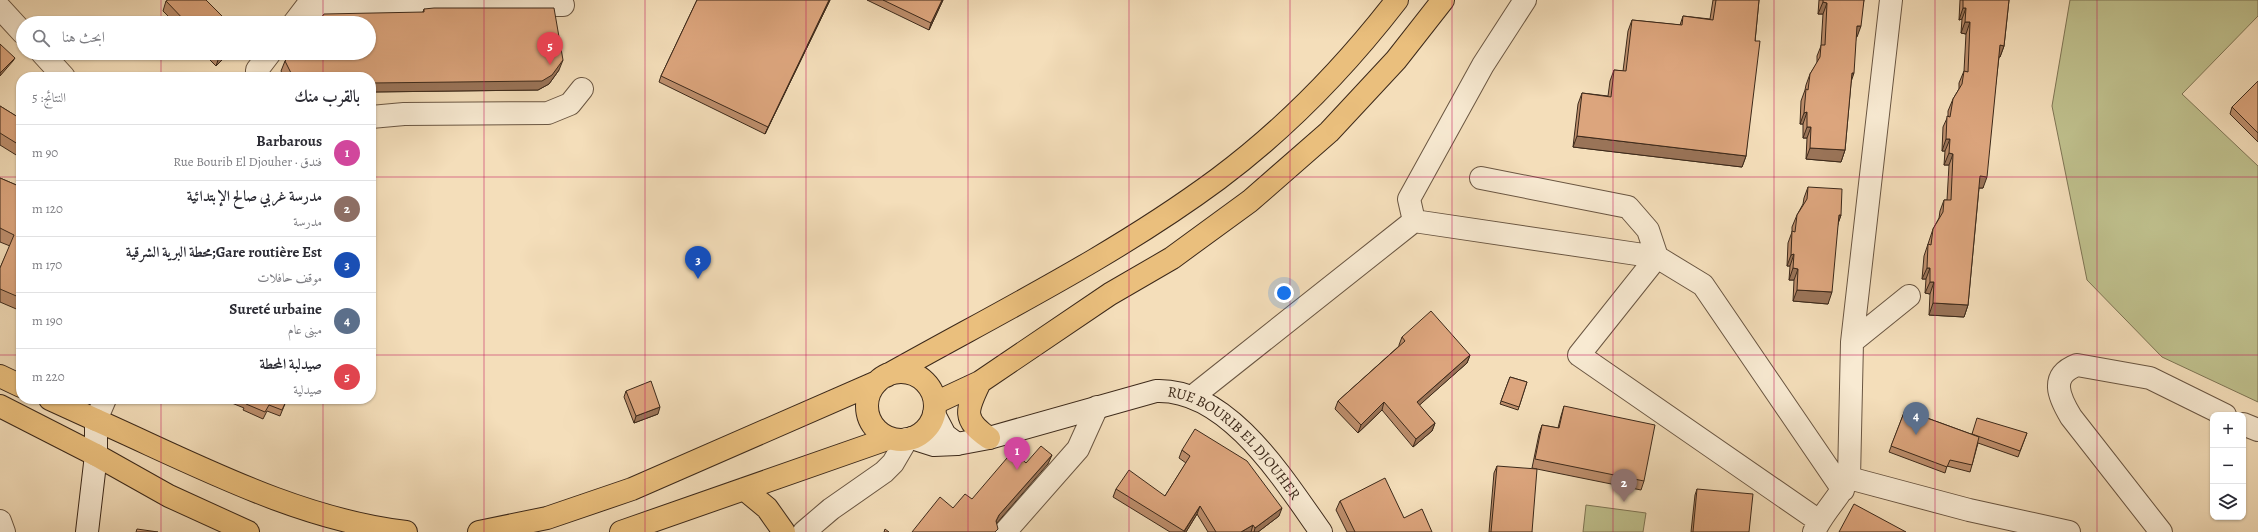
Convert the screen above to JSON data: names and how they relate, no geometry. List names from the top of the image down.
{
  "streets": {
    "street": ["RUE BOURIB EL DJOUHER"]
  },
  "page": {
    "search": "ابحث هنا",
    "pins": [
      "5",
      "3",
      "4",
      "1",
      "2"
    ],
    "heading": ["بالقرب منك", "النتائج: 5"],
    "list": [
      {
        "mark": "1",
        "name": "Barbarous",
        "note": "فندق · Rue Bourib El Djouher",
        "value": "90 m"
      },
      {
        "mark": "2",
        "name": "مدرسة غربي صالح الإبتدائية",
        "note": "مدرسة",
        "value": "120 m"
      },
      {
        "mark": "3",
        "name": "Gare routière Est;محطة البرية الشرقية",
        "note": "موقف حافلات",
        "value": "170 m"
      },
      {
        "mark": "4",
        "name": "Sureté urbaine",
        "note": "مبنى عام",
        "value": "190 m"
      },
      {
        "mark": "5",
        "name": "صيدلبة المحطة",
        "note": "صيدلية",
        "value": "220 m"
      }
    ],
    "map_buttons": ["+", "−"]
  }
}
